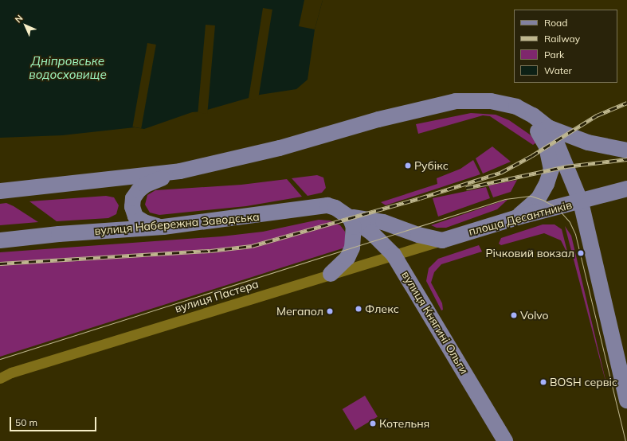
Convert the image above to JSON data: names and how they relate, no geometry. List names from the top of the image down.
{
  "streets": {
    "main road": ["площа Десантників", "вулиця Набережна Заводська", "вулиця Княгині Ольги"],
    "street": ["вулиця Пастера"]
  },
  "crossings": [
    ["площа Десантників", "вулиця Пастера"],
    ["вулиця Набережна Заводська", "вулиця Княгині Ольги"],
    ["вулиця Пастера", "вулиця Княгині Ольги"]
  ],
  "water": ["Дніпровське водосховище"],
  "places": [
    "Рубікс",
    "Річковий вокзал",
    "Флекс",
    "Мегапол",
    "Volvo",
    "BOSH сервіс",
    "Котельня"
  ],
  "legend": [
    "Road",
    "Railway",
    "Park",
    "Water"
  ],
  "scale_bar": "50 m",
  "north": "top left"
}
